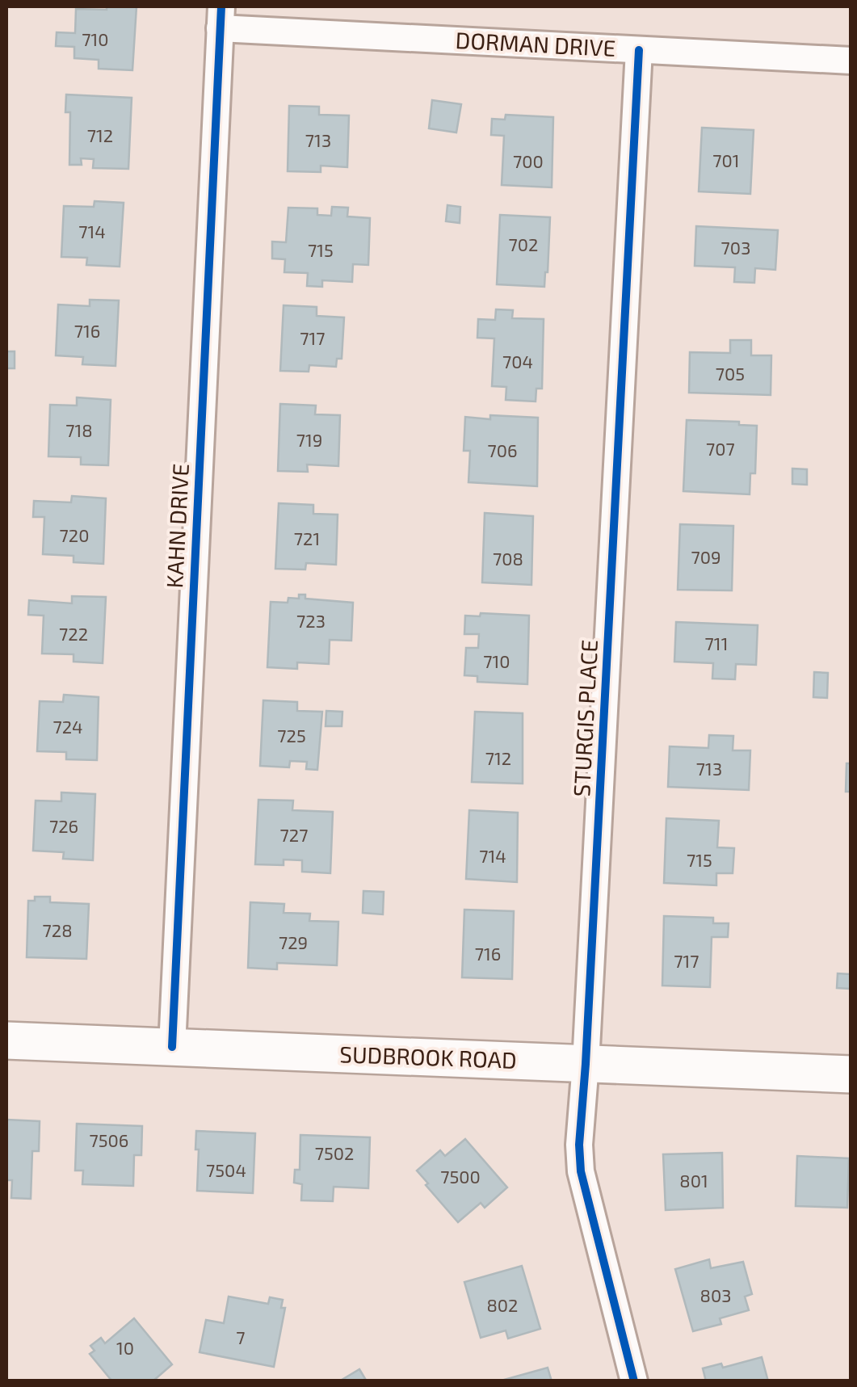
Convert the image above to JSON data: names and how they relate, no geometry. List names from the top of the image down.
{
  "streets": {
    "street": [
      "DORMAN DRIVE",
      "KAHN DRIVE",
      "STURGIS PLACE",
      "SUDBROOK ROAD"
    ]
  },
  "crossings": [
    ["DORMAN DRIVE", "KAHN DRIVE"],
    ["DORMAN DRIVE", "STURGIS PLACE"],
    ["KAHN DRIVE", "SUDBROOK ROAD"],
    ["STURGIS PLACE", "SUDBROOK ROAD"]
  ],
  "house_numbers": [
    "710",
    "712",
    "713",
    "701",
    "700",
    "714",
    "702",
    "703",
    "715",
    "716",
    "717",
    "704",
    "705",
    "718",
    "719",
    "707",
    "706",
    "720",
    "721",
    "709",
    "708",
    "723",
    "722",
    "711",
    "710",
    "724",
    "725",
    "712",
    "713",
    "726",
    "727",
    "714",
    "715",
    "728",
    "729",
    "716",
    "717",
    "7506",
    "7502",
    "7504",
    "7500",
    "801",
    "803",
    "802",
    "7",
    "10"
  ]
}
